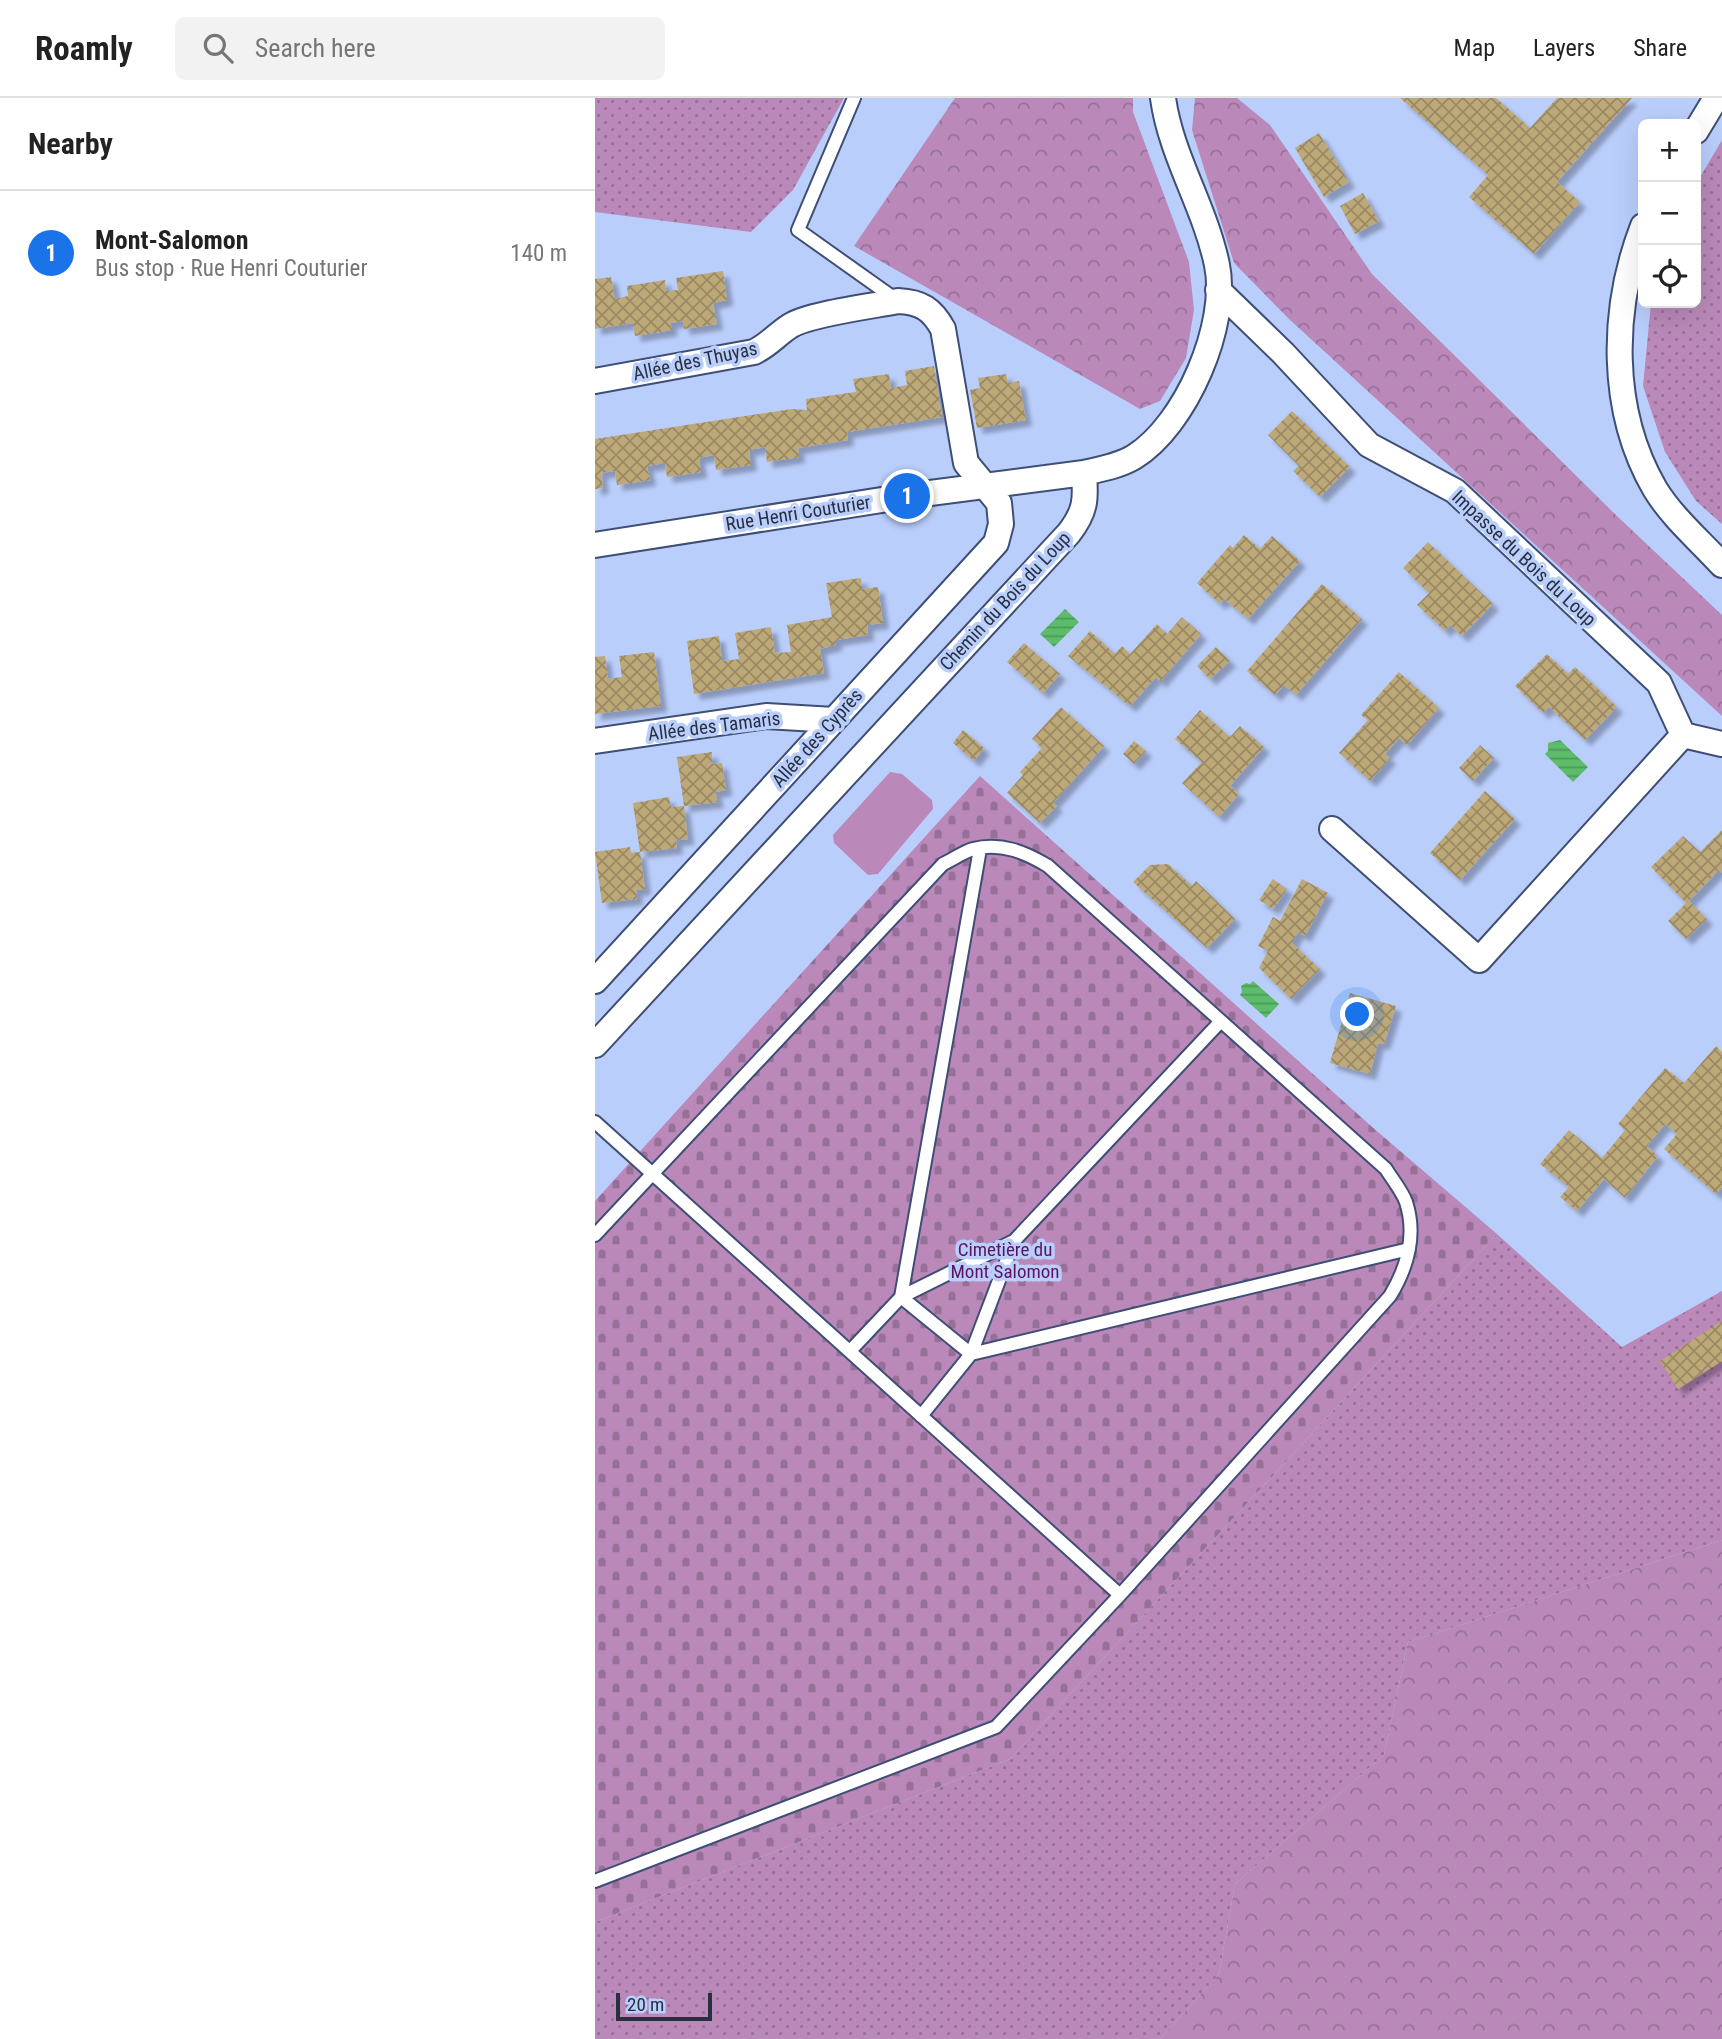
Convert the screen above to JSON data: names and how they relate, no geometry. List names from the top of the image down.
{
  "streets": {
    "street": [
      "Allée des Thuyas",
      "Rue Henri Couturier",
      "Impasse du Bois du Loup",
      "Chemin du Bois du Loup",
      "Allée des Tamaris",
      "Allée des Cyprès"
    ]
  },
  "crossings": [
    ["Allée des Thuyas", "Rue Henri Couturier"],
    ["Allée des Thuyas", "Allée des Cyprès"],
    ["Rue Henri Couturier", "Chemin du Bois du Loup"],
    ["Rue Henri Couturier", "Allée des Cyprès"],
    ["Allée des Tamaris", "Allée des Cyprès"]
  ],
  "parks": ["Cimetière du Mont Salomon"],
  "scale_bar": "20 m",
  "page": {
    "header": "Roamly",
    "search": "Search here",
    "nav": ["Map", "Layers", "Share"],
    "heading": "Nearby",
    "map_buttons": ["+", "−"],
    "list": [
      {
        "mark": "1",
        "name": "Mont-Salomon",
        "note": "Bus stop · Rue Henri Couturier",
        "value": "140 m"
      }
    ],
    "pins": "1",
    "scale": "20 m"
  }
}
